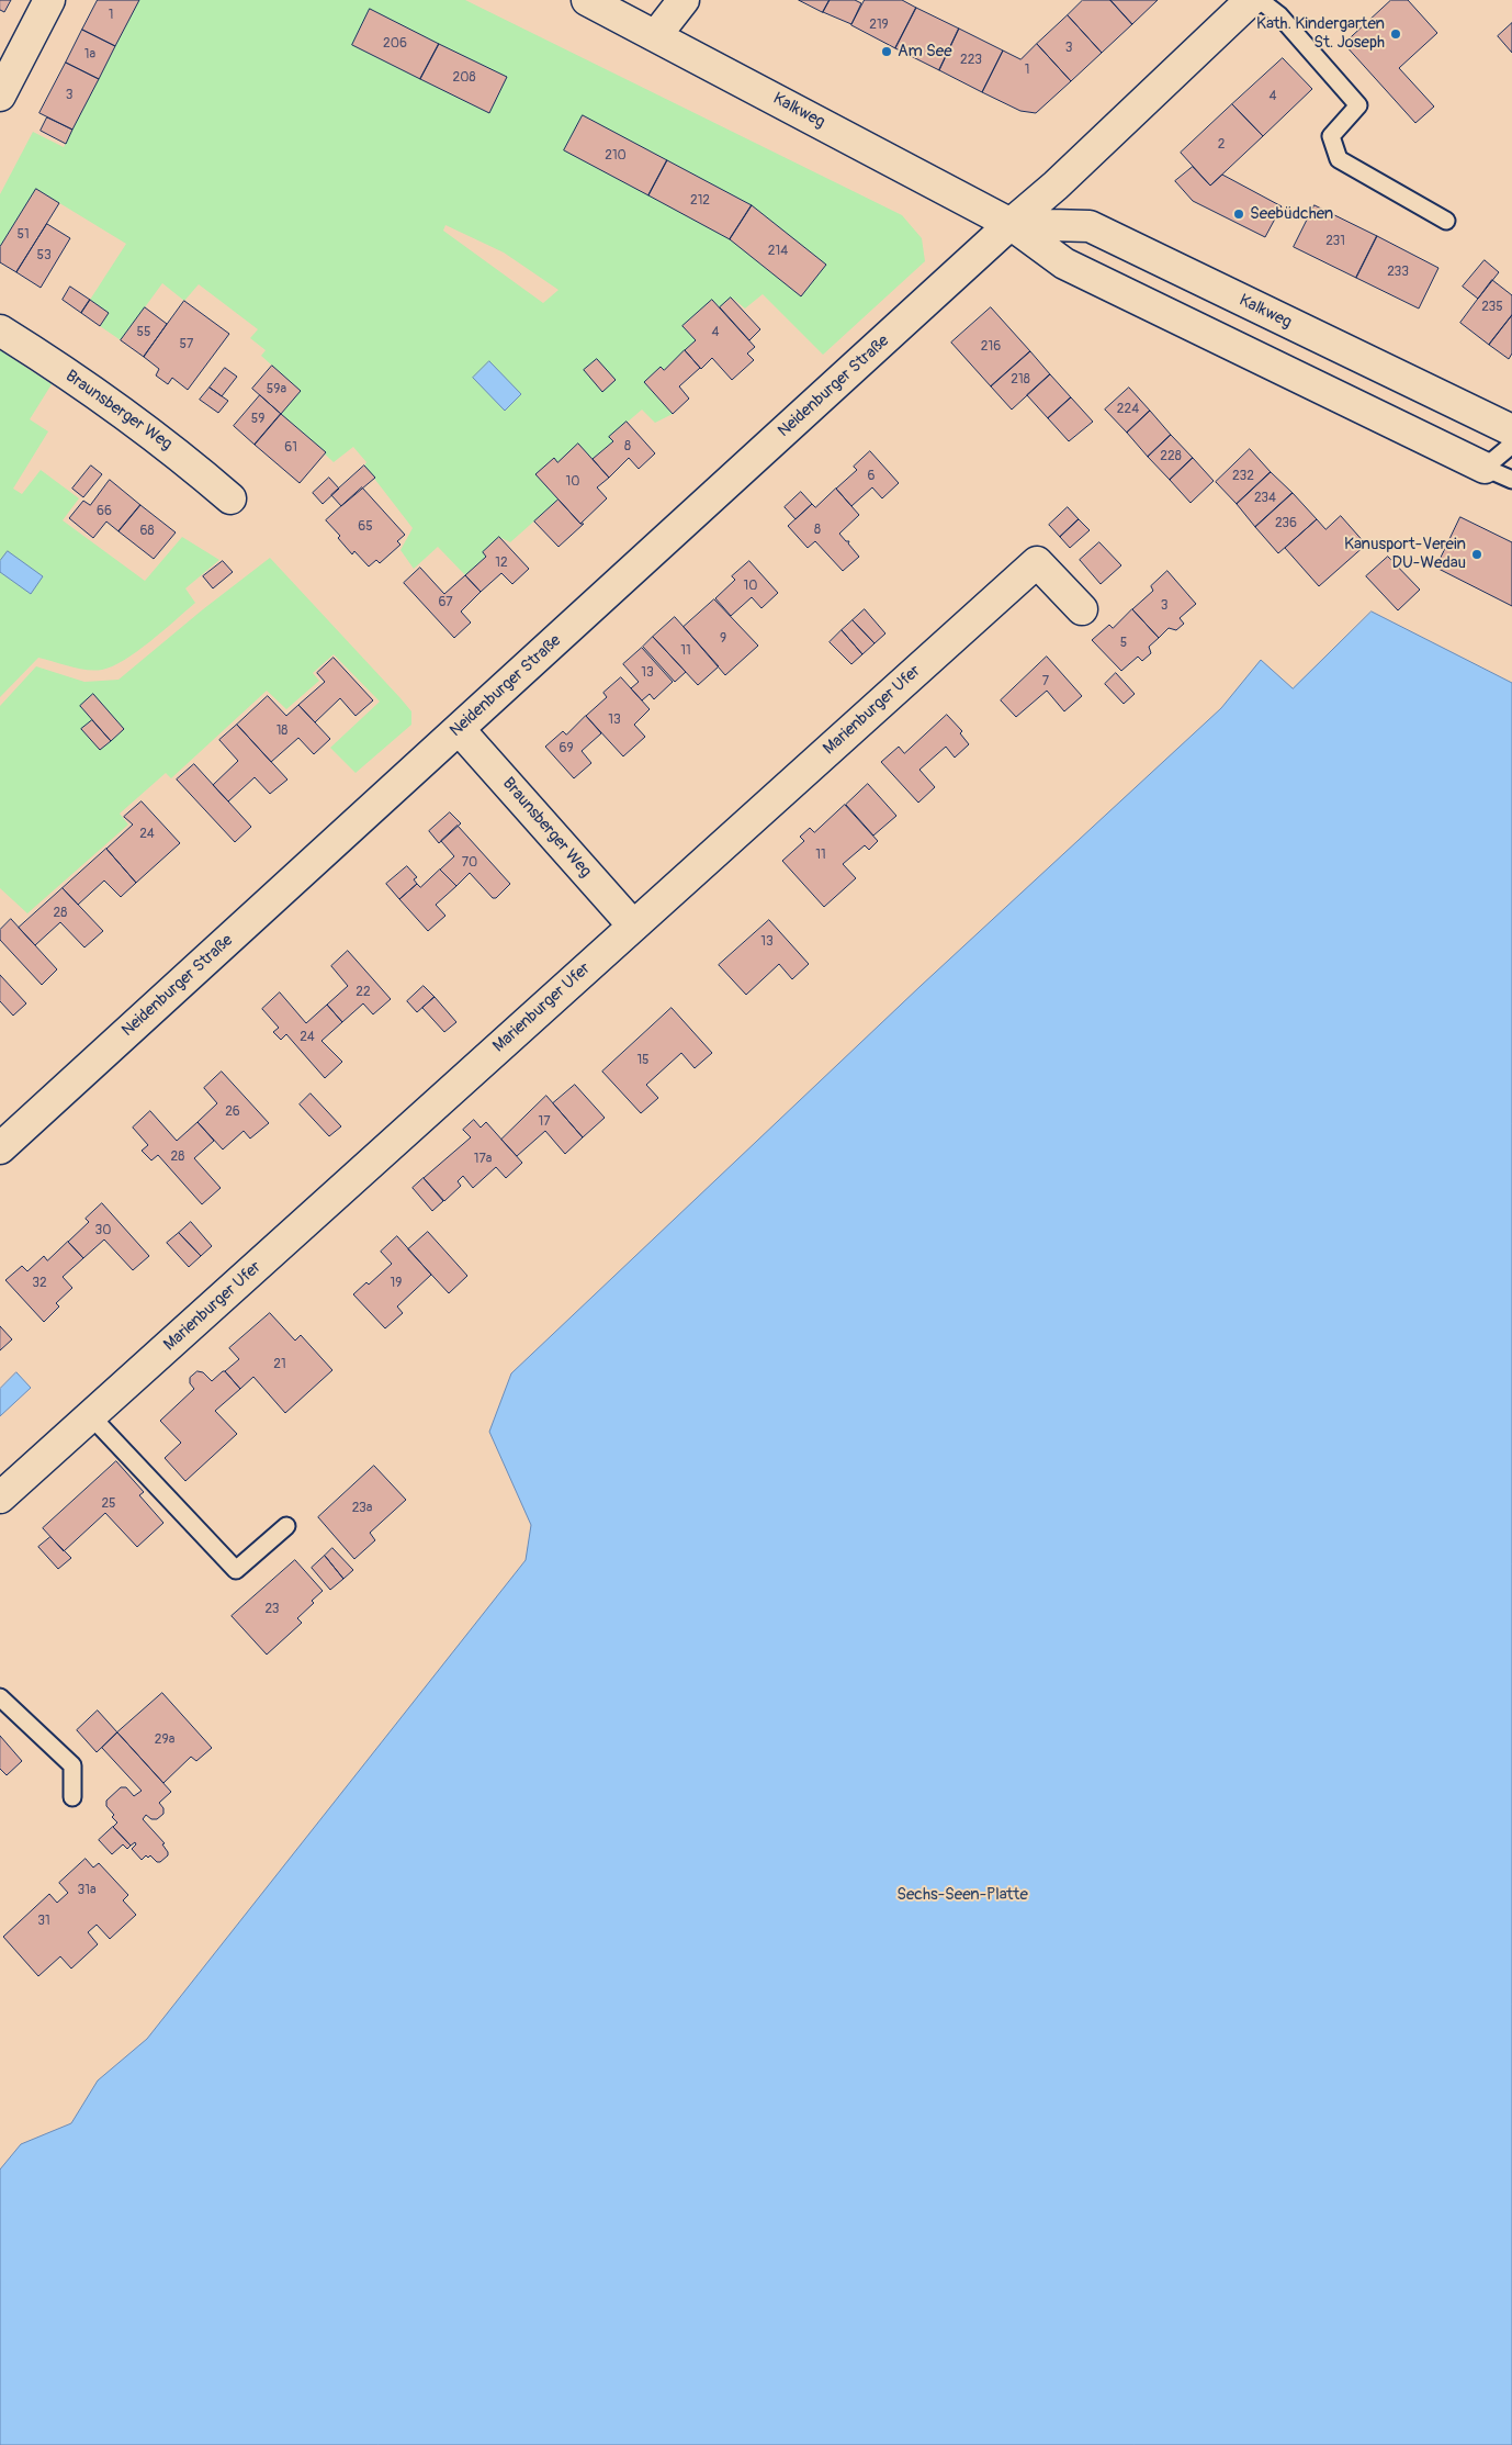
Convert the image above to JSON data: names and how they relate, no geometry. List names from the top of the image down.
{
  "streets": {
    "street": [
      "Kalkweg",
      "Neidenburger Straße",
      "Braunsberger Weg",
      "Marienburger Ufer"
    ]
  },
  "crossings": [
    ["Kalkweg", "Neidenburger Straße"],
    ["Neidenburger Straße", "Braunsberger Weg"],
    ["Braunsberger Weg", "Marienburger Ufer"]
  ],
  "parks": ["Sechs-Seen-Platte"],
  "places": [
    "Kath. Kindergarten St. Joseph",
    "Am See",
    "Seebüdchen",
    "Kanusport-Verein DU-Wedau"
  ],
  "house_numbers": [
    "1",
    "219",
    "206",
    "3",
    "1a",
    "223",
    "1",
    "208",
    "3",
    "4",
    "2",
    "210",
    "212",
    "51",
    "231",
    "214",
    "53",
    "233",
    "235",
    "55",
    "4",
    "57",
    "216",
    "218",
    "59a",
    "224",
    "59",
    "8",
    "61",
    "228",
    "6",
    "232",
    "10",
    "234",
    "66",
    "236",
    "65",
    "8",
    "68",
    "12",
    "10",
    "67",
    "3",
    "9",
    "5",
    "11",
    "13",
    "7",
    "13",
    "18",
    "69",
    "24",
    "11",
    "70",
    "28",
    "13",
    "22",
    "24",
    "15",
    "26",
    "17",
    "28",
    "17a",
    "30",
    "32",
    "19",
    "21",
    "25",
    "23a",
    "23",
    "29a",
    "31a",
    "31"
  ]
}
